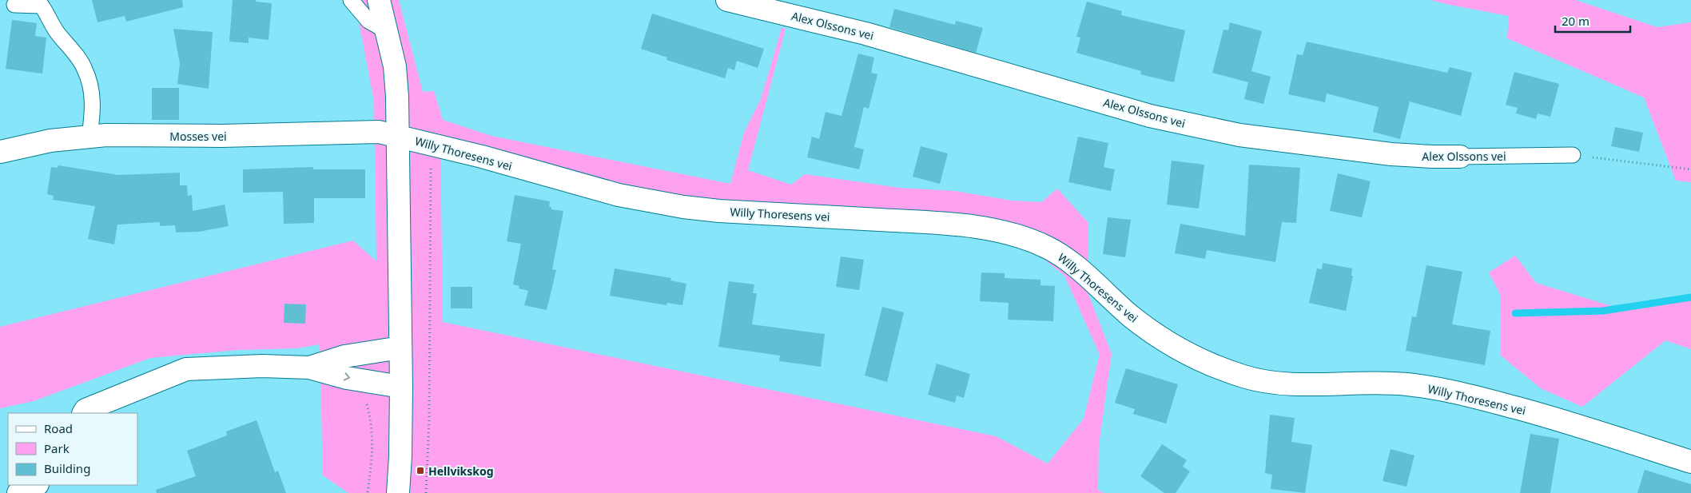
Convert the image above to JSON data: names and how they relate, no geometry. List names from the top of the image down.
{
  "streets": {
    "street": ["Alex Olssons vei", "Mosses vei", "Willy Thoresens vei"]
  },
  "crossings": [
    ["Mosses vei", "Willy Thoresens vei"]
  ],
  "places": {
    "transit": ["Hellvikskog"]
  },
  "legend": ["Road", "Park", "Building"],
  "scale_bar": "20 m"
}
